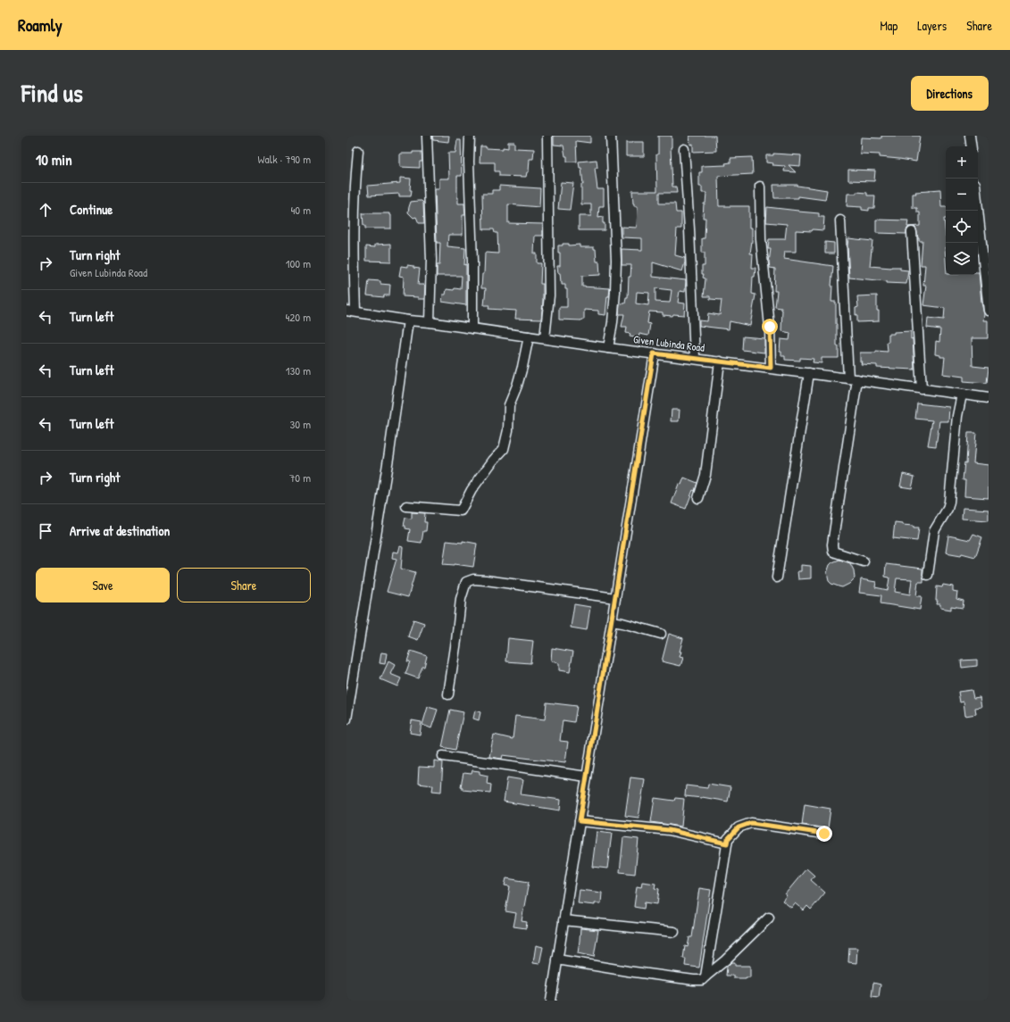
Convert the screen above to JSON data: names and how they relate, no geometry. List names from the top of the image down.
{
  "streets": {
    "street": ["Given Lubinda Road"]
  },
  "page": {
    "header": "Roamly",
    "nav": ["Map", "Layers", "Share"],
    "title": "Find us",
    "buttons": [
      "Directions",
      ["Save", "Share"]
    ],
    "heading": ["10 min", "Walk · 790 m"],
    "map_buttons": ["+", "−"],
    "list": [
      ["Continue", "40 m"],
      ["Turn right", "Given Lubinda Road", "100 m"],
      ["Turn left", "420 m"],
      ["Turn left", "130 m"],
      ["Turn left", "30 m"],
      ["Turn right", "70 m"],
      "Arrive at destination"
    ]
  }
}
